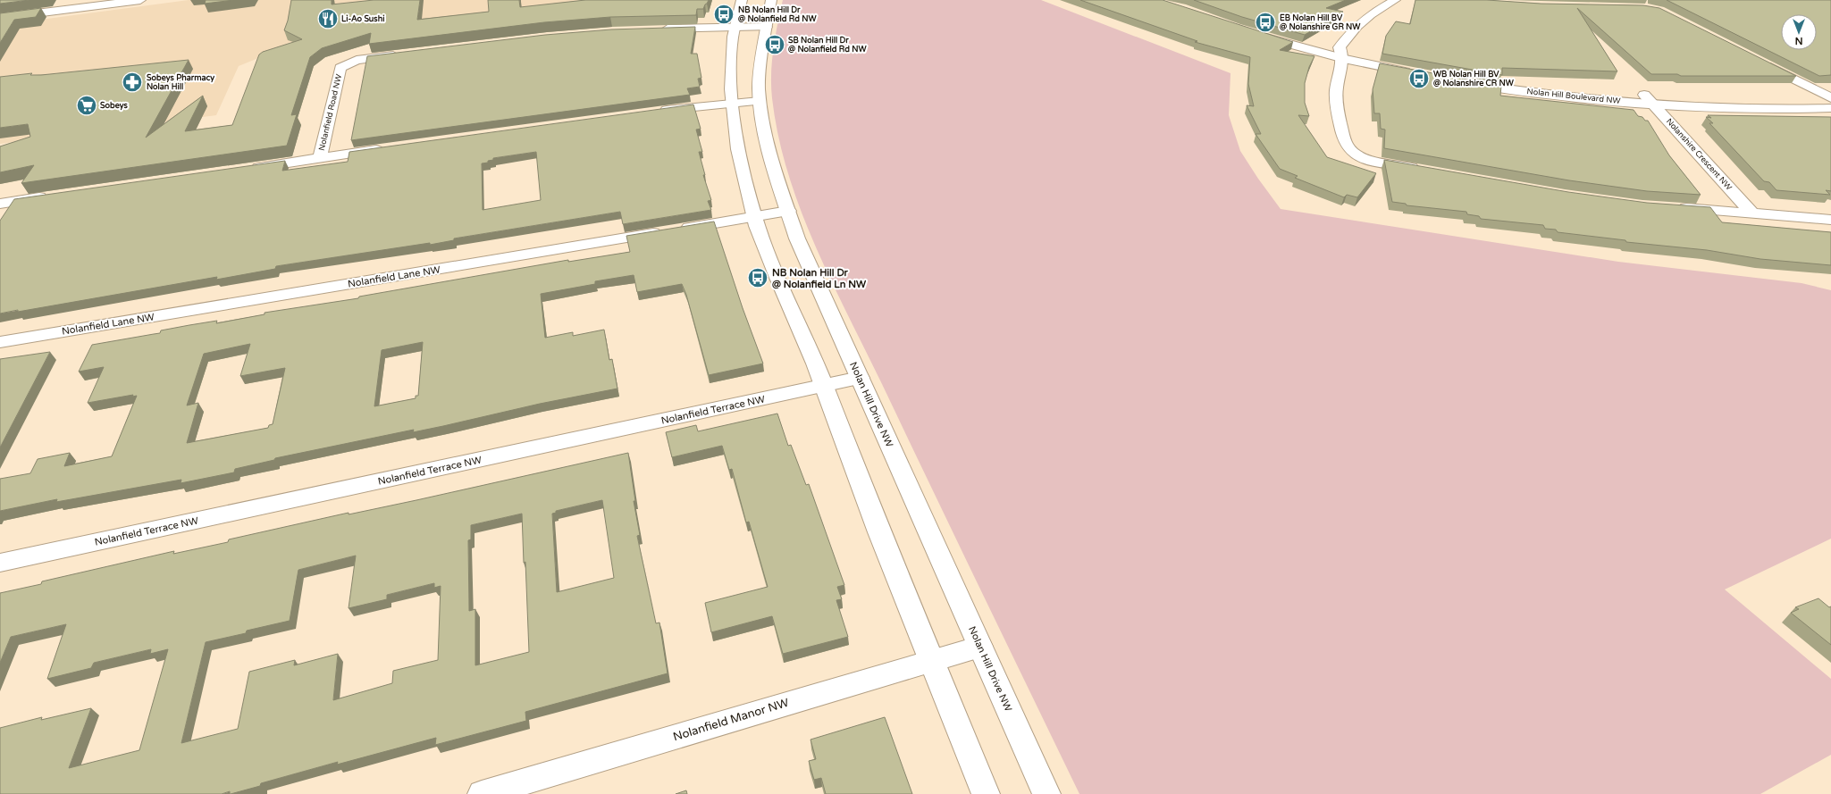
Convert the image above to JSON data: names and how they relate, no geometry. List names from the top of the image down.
{
  "streets": {
    "street": [
      "Nolan Hill Boulevard NW",
      "Nolanfield Road NW",
      "Nolanshire Crescent NW",
      "Nolanfield Lane NW",
      "Nolan Hill Drive NW",
      "Nolanfield Terrace NW",
      "Nolanfield Manor NW"
    ]
  },
  "crossings": [
    ["Nolan Hill Boulevard NW", "Nolanshire Crescent NW"],
    ["Nolanfield Lane NW", "Nolan Hill Drive NW"],
    ["Nolan Hill Drive NW", "Nolanfield Terrace NW"],
    ["Nolan Hill Drive NW", "Nolanfield Manor NW"]
  ],
  "places": {
    "bus stop": [
      "NB Nolan Hill Dr @ Nolanfield Rd NW",
      "EB Nolan Hill BV @ Nolanshire GR NW",
      "SB Nolan Hill Dr @ Nolanfield Rd NW",
      "WB Nolan Hill BV @ Nolanshire CR NW",
      "NB Nolan Hill Dr @ Nolanfield Ln NW"
    ],
    "restaurant": ["Li-Ao Sushi"],
    "pharmacy": ["Sobeys Pharmacy Nolan Hill"],
    "supermarket": ["Sobeys"]
  },
  "north": "bottom"
}
